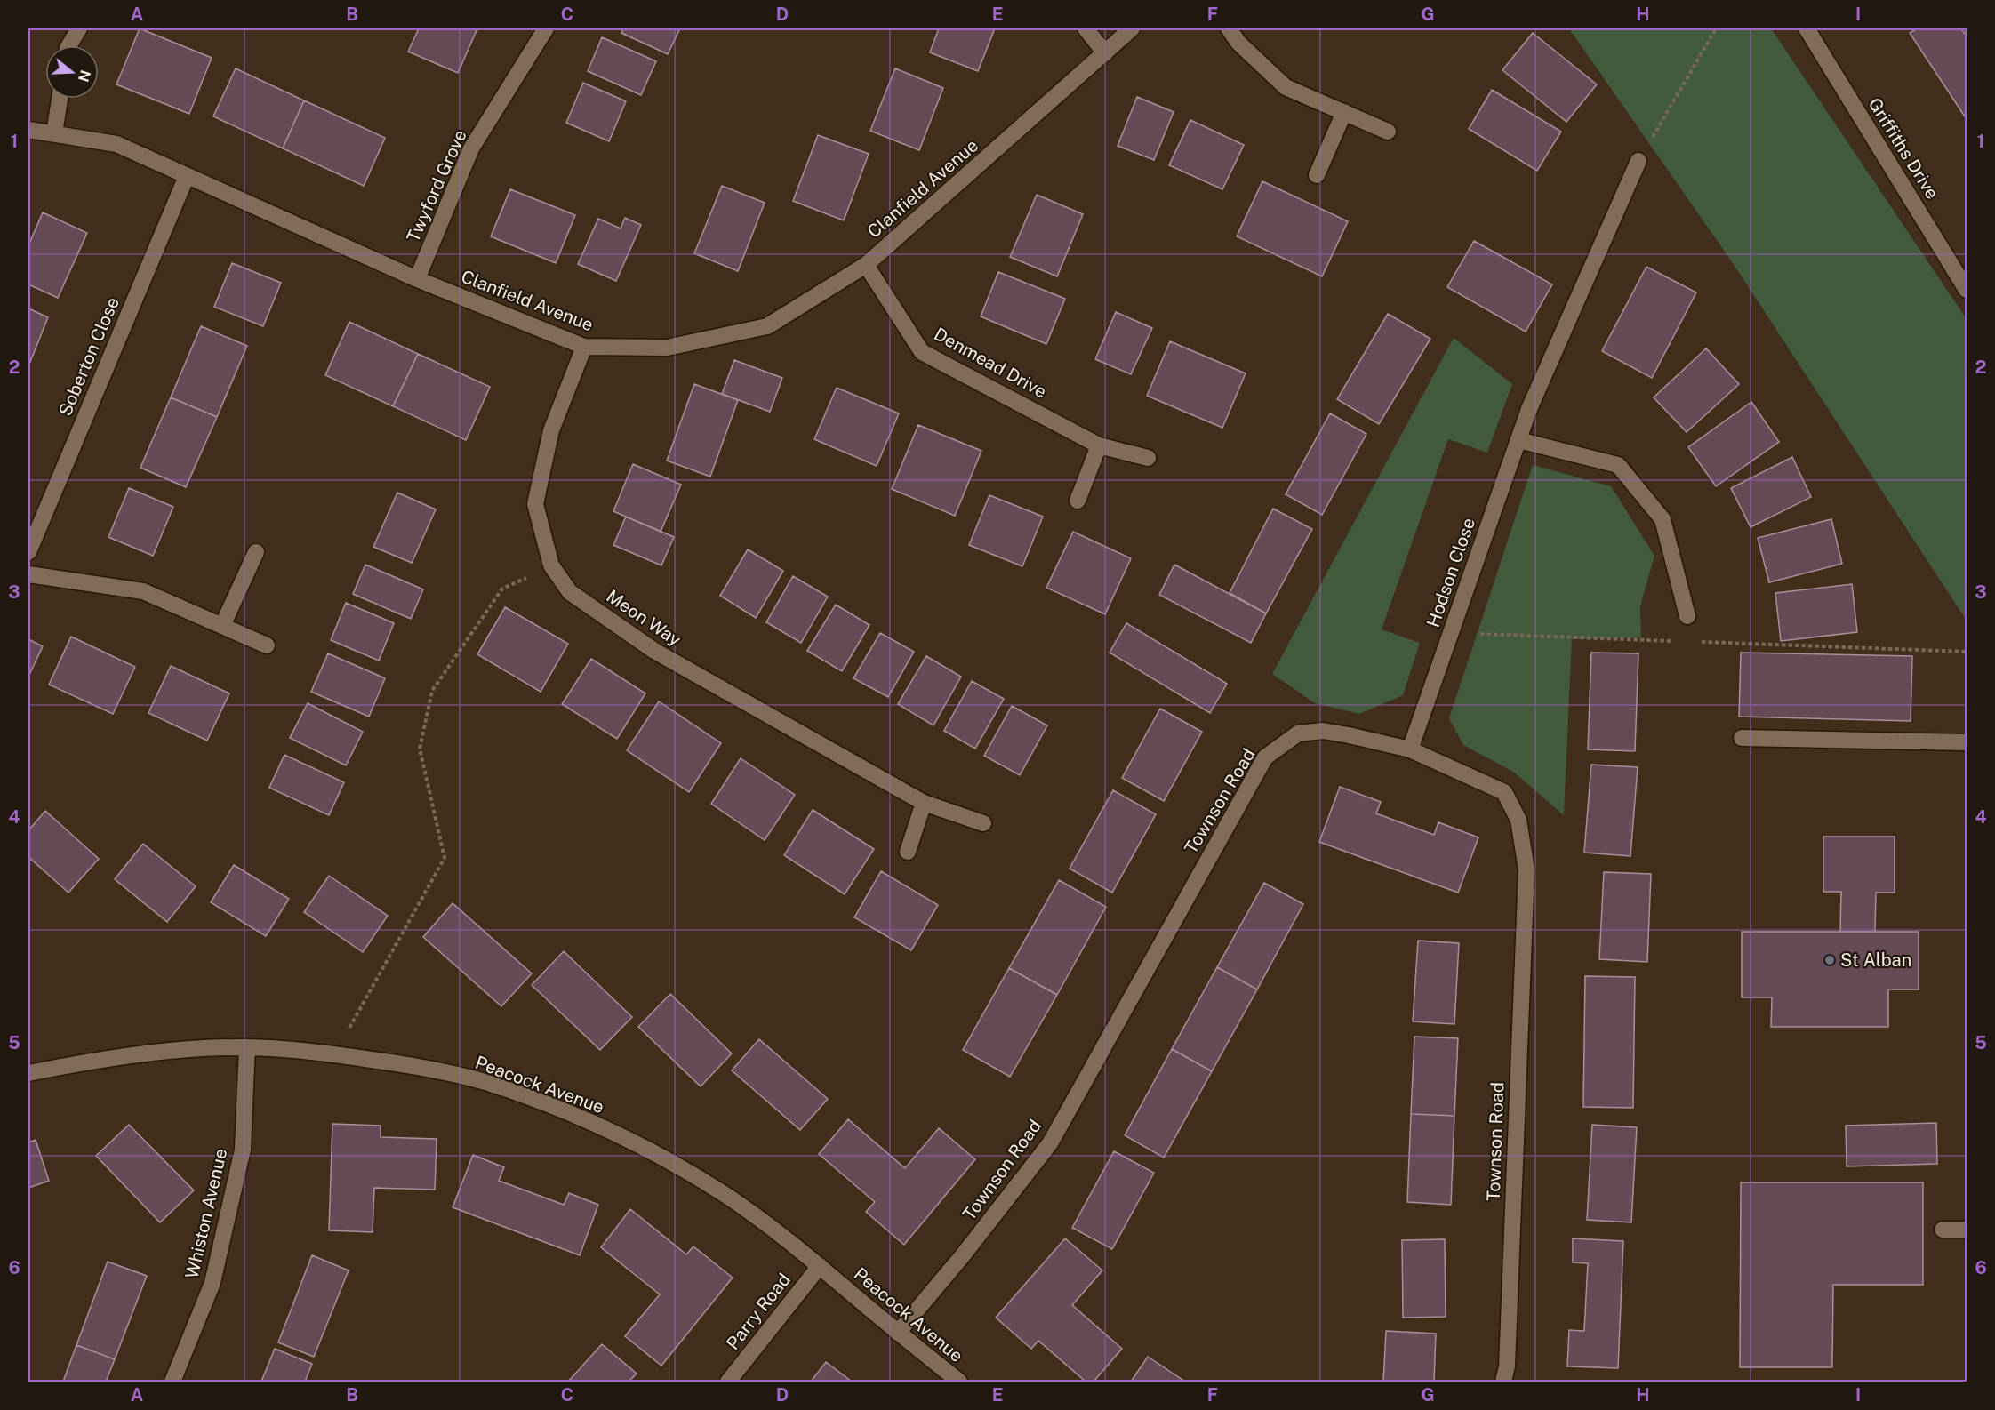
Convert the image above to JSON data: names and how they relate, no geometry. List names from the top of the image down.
{
  "streets": {
    "street": [
      "Griffiths Drive",
      "Twyford Grove",
      "Clanfield Avenue",
      "Soberton Close",
      "Denmead Drive",
      "Hodson Close",
      "Meon Way",
      "Townson Road",
      "Peacock Avenue",
      "Whiston Avenue",
      "Parry Road"
    ]
  },
  "crossings": [
    ["Twyford Grove", "Clanfield Avenue"],
    ["Clanfield Avenue", "Soberton Close"],
    ["Clanfield Avenue", "Denmead Drive"],
    ["Clanfield Avenue", "Meon Way"],
    ["Hodson Close", "Townson Road"],
    ["Townson Road", "Peacock Avenue"],
    ["Peacock Avenue", "Whiston Avenue"],
    ["Peacock Avenue", "Parry Road"]
  ],
  "places": ["St Alban"],
  "north": "right",
  "grid": {
    "columns": [
      "A",
      "B",
      "C",
      "D",
      "E",
      "F",
      "G",
      "H",
      "I"
    ],
    "rows": [
      "1",
      "2",
      "3",
      "4",
      "5",
      "6"
    ]
  }
}
